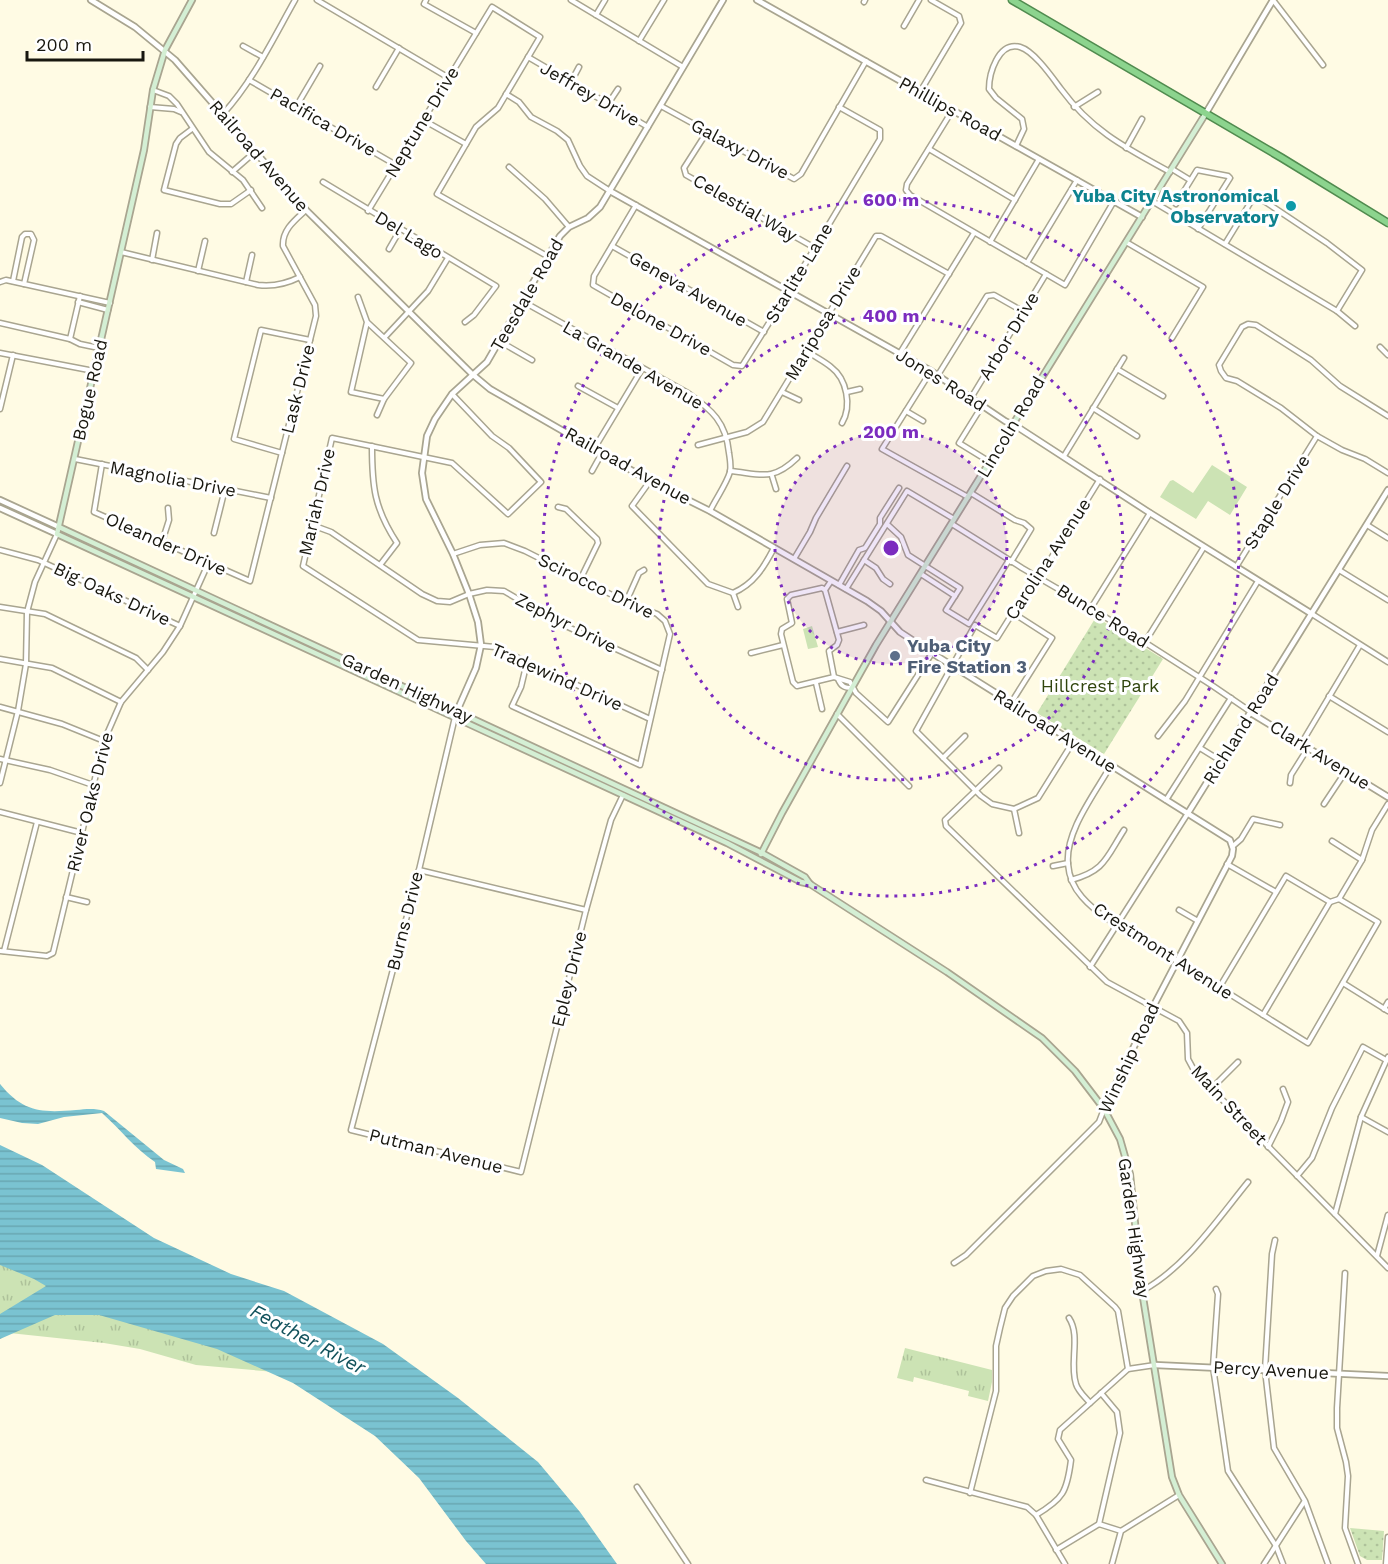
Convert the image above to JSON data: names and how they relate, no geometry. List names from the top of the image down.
{
  "streets": {
    "main road": ["Bogue Road", "Lincoln Road", "Garden Highway"],
    "street": [
      "Jeffrey Drive",
      "Phillips Road",
      "Pacifica Drive",
      "Neptune Drive",
      "Galaxy Drive",
      "Railroad Avenue",
      "Celestial Way",
      "Del Lago",
      "Starlite Lane",
      "Geneva Avenue",
      "Teesdale Road",
      "Mariposa Drive",
      "Delone Drive",
      "Arbor Drive",
      "La Grande Avenue",
      "Jones Road",
      "Lask Drive",
      "Magnolia Drive",
      "Mariah Drive",
      "Staple Drive",
      "Oleander Drive",
      "Carolina Avenue",
      "Scirocco Drive",
      "Big Oaks Drive",
      "Bunce Road",
      "Zephyr Drive",
      "Tradewind Drive",
      "Richland Road",
      "Clark Avenue",
      "River Oaks Drive",
      "Burns Drive",
      "Crestmont Avenue",
      "Epley Drive",
      "Winship Road",
      "Main Street",
      "Putman Avenue",
      "Percy Avenue"
    ]
  },
  "crossings": [
    ["Jeffrey Drive", "Neptune Drive"],
    ["Jeffrey Drive", "Teesdale Road"],
    ["Phillips Road", "Galaxy Drive"],
    ["Phillips Road", "Lincoln Road"],
    ["Pacifica Drive", "Neptune Drive"],
    ["Neptune Drive", "Del Lago"],
    ["Galaxy Drive", "Celestial Way"],
    ["Galaxy Drive", "Starlite Lane"],
    ["Galaxy Drive", "Teesdale Road"],
    ["Railroad Avenue", "Teesdale Road"],
    ["Railroad Avenue", "Lask Drive"],
    ["Railroad Avenue", "Bogue Road"],
    ["Railroad Avenue", "Lincoln Road"],
    ["Railroad Avenue", "Carolina Avenue"],
    ["Railroad Avenue", "Richland Road"],
    ["Railroad Avenue", "Crestmont Avenue"],
    ["Railroad Avenue", "Winship Road"],
    ["Celestial Way", "Starlite Lane"],
    ["Starlite Lane", "Geneva Avenue"],
    ["Starlite Lane", "Delone Drive"],
    ["Starlite Lane", "Jones Road"],
    ["Geneva Avenue", "Delone Drive"],
    ["Teesdale Road", "La Grande Avenue"],
    ["Teesdale Road", "Jones Road"],
    ["Teesdale Road", "Scirocco Drive"],
    ["Teesdale Road", "Zephyr Drive"],
    ["Teesdale Road", "Tradewind Drive"],
    ["Teesdale Road", "Garden Highway"],
    ["Teesdale Road", "Burns Drive"],
    ["Mariposa Drive", "La Grande Avenue"],
    ["Mariposa Drive", "Jones Road"],
    ["Delone Drive", "Jones Road"],
    ["Arbor Drive", "Jones Road"],
    ["Jones Road", "Lincoln Road"],
    ["Jones Road", "Staple Drive"],
    ["Jones Road", "Carolina Avenue"],
    ["Jones Road", "Richland Road"],
    ["Lask Drive", "Magnolia Drive"],
    ["Lask Drive", "Oleander Drive"],
    ["Bogue Road", "Magnolia Drive"],
    ["Bogue Road", "Big Oaks Drive"],
    ["Bogue Road", "Garden Highway"],
    ["Lincoln Road", "Bunce Road"],
    ["Lincoln Road", "Garden Highway"],
    ["Magnolia Drive", "Oleander Drive"],
    ["Mariah Drive", "Zephyr Drive"],
    ["Mariah Drive", "Tradewind Drive"],
    ["Oleander Drive", "River Oaks Drive"],
    ["Carolina Avenue", "Bunce Road"],
    ["Scirocco Drive", "Zephyr Drive"],
    ["Scirocco Drive", "Tradewind Drive"],
    ["Big Oaks Drive", "River Oaks Drive"],
    ["Bunce Road", "Richland Road"],
    ["Bunce Road", "Clark Avenue"],
    ["Garden Highway", "River Oaks Drive"],
    ["Garden Highway", "Burns Drive"],
    ["Garden Highway", "Epley Drive"],
    ["Garden Highway", "Winship Road"],
    ["Garden Highway", "Percy Avenue"],
    ["Richland Road", "Clark Avenue"],
    ["Richland Road", "Crestmont Avenue"],
    ["Richland Road", "Main Street"],
    ["Burns Drive", "Putman Avenue"],
    ["Crestmont Avenue", "Winship Road"],
    ["Epley Drive", "Putman Avenue"],
    ["Winship Road", "Main Street"]
  ],
  "water": ["Feather River"],
  "parks": ["Hillcrest Park"],
  "places": ["Yuba City Astronomical Observatory", "Yuba City Fire Station 3"],
  "scale_bar": "200 m",
  "rings": ["600 m", "400 m", "200 m"]
}
